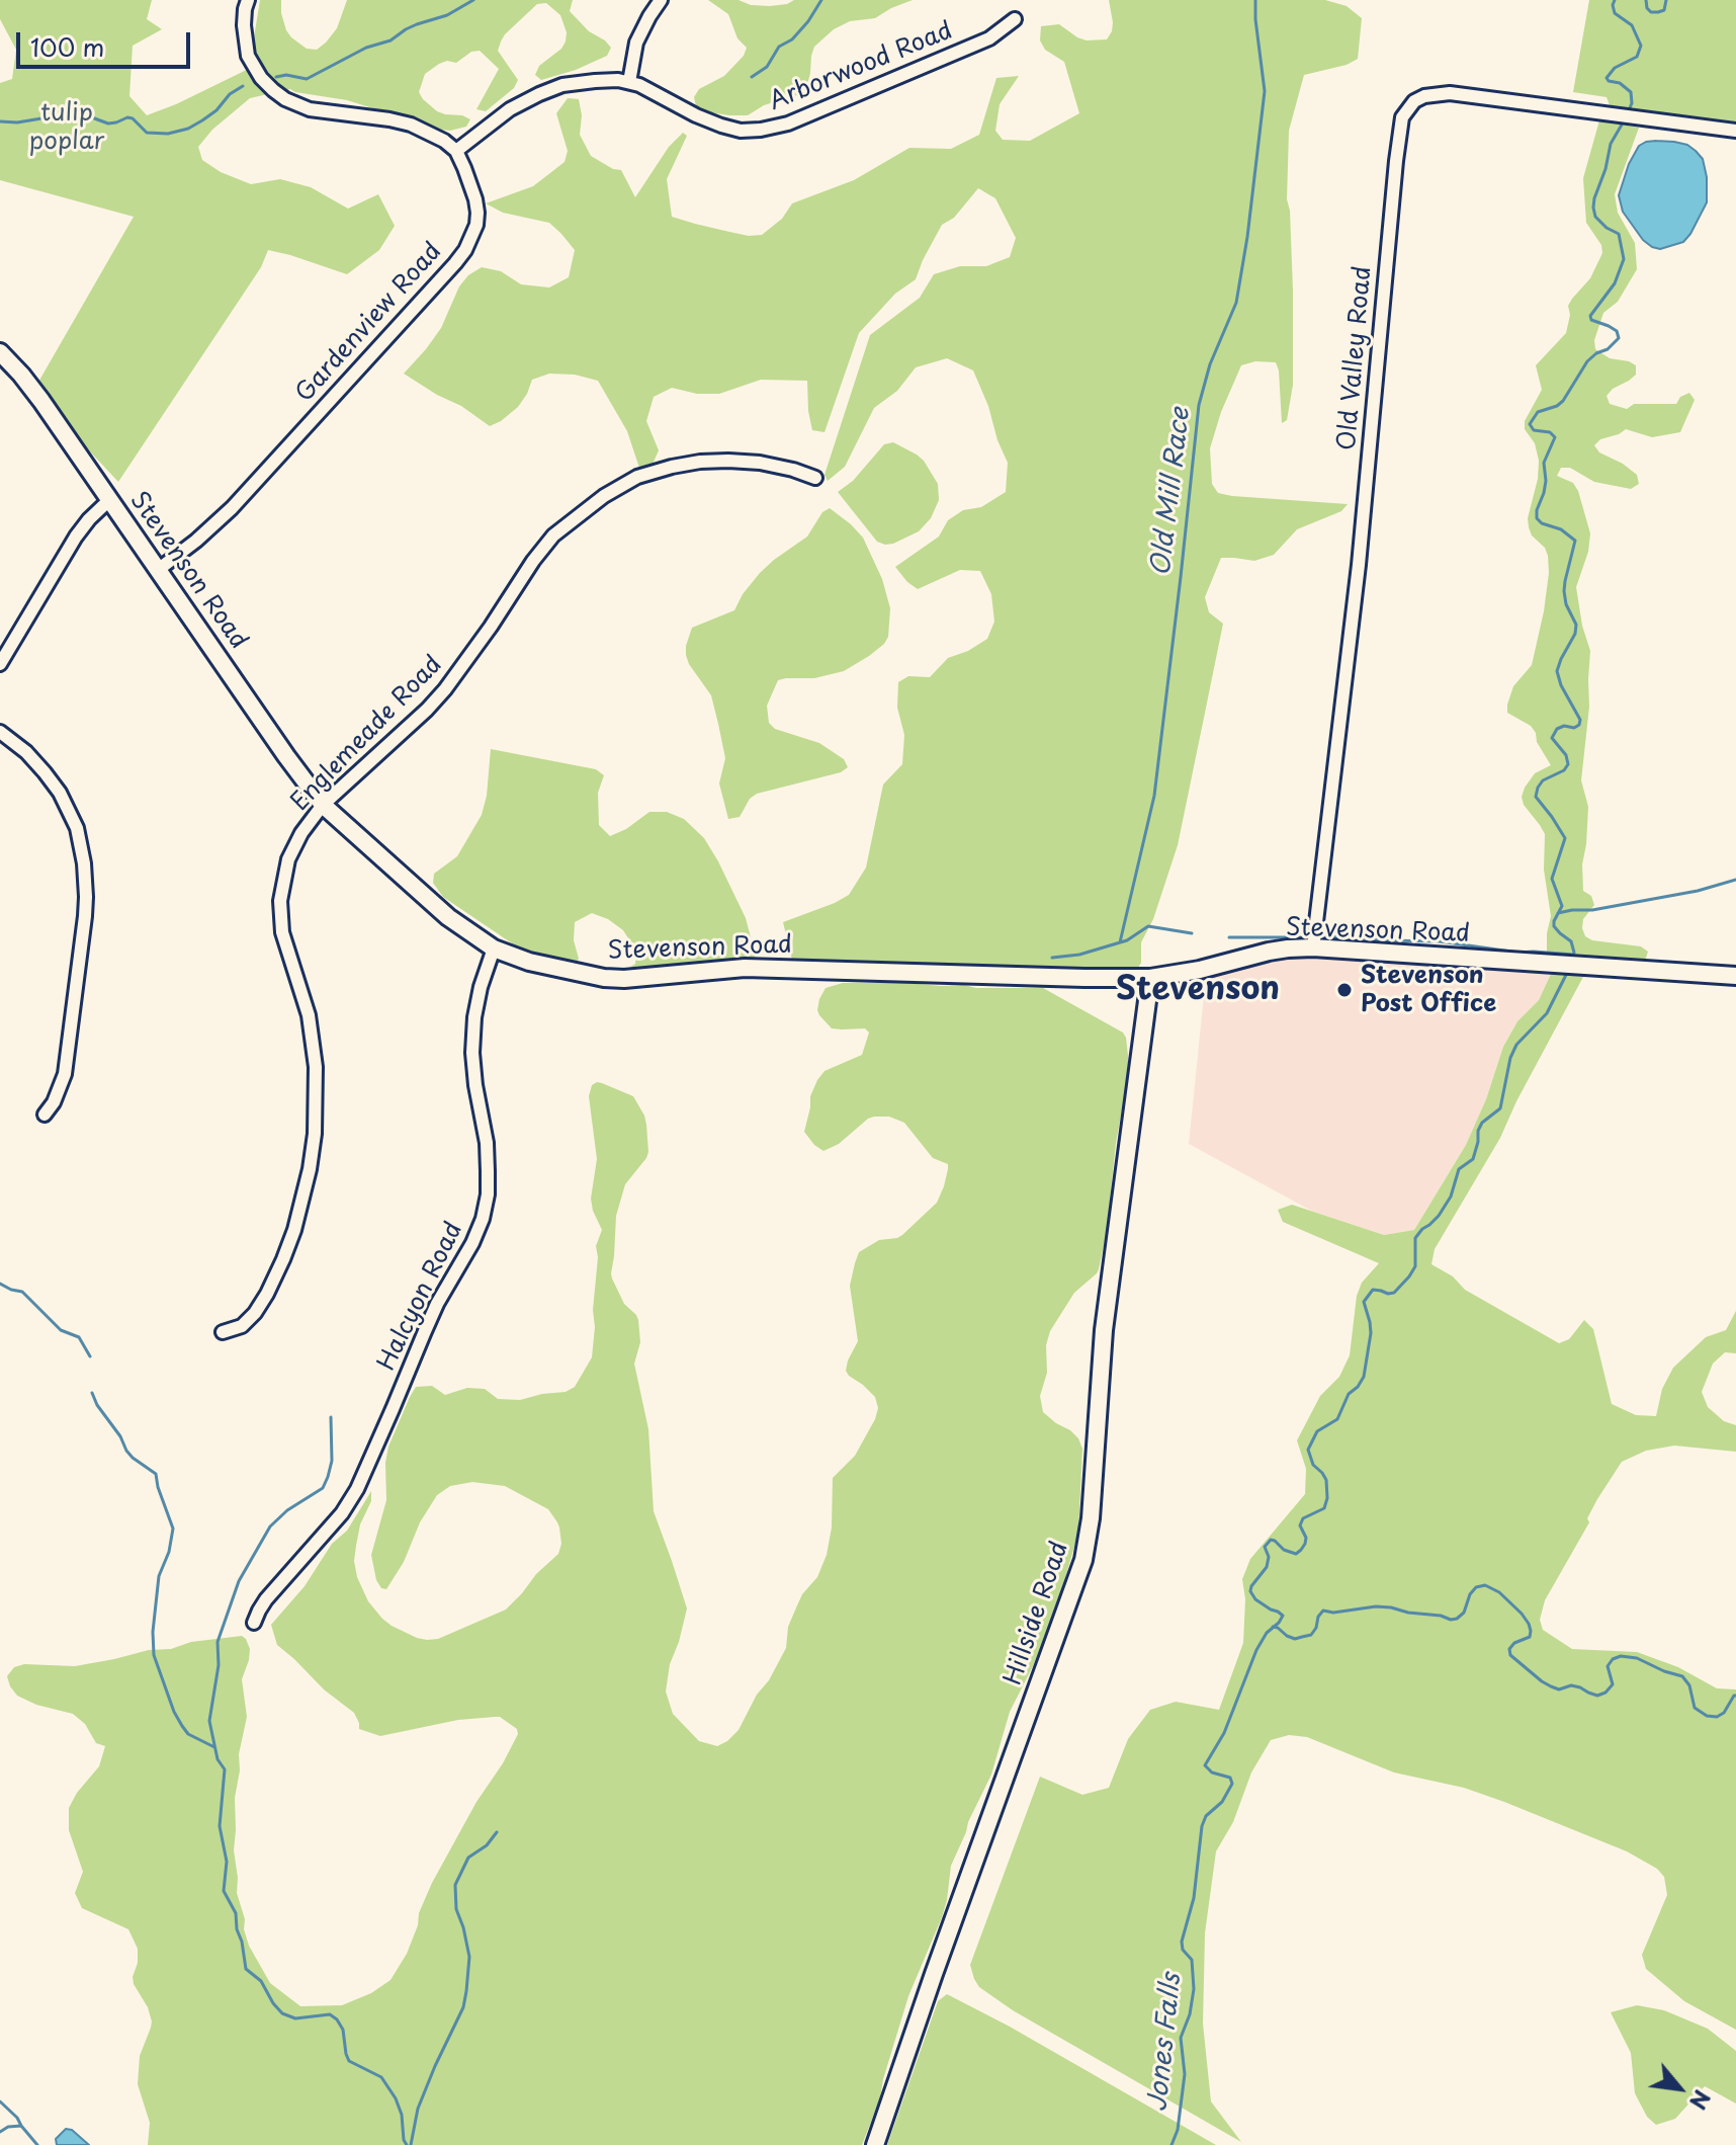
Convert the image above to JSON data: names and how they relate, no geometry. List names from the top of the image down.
{
  "streets": {
    "street": [
      "Arborwood Road",
      "Gardenview Road",
      "Old Valley Road",
      "Stevenson Road",
      "Englemeade Road",
      "Halcyon Road",
      "Hillside Road"
    ]
  },
  "crossings": [
    ["Arborwood Road", "Gardenview Road"],
    ["Gardenview Road", "Stevenson Road"],
    ["Old Valley Road", "Stevenson Road"],
    ["Stevenson Road", "Englemeade Road"],
    ["Stevenson Road", "Halcyon Road"],
    ["Stevenson Road", "Hillside Road"]
  ],
  "districts": ["Stevenson"],
  "water": ["Old Mill Race", "Jones Falls"],
  "parks": ["tulip poplar"],
  "places": ["Stevenson Post Office"],
  "scale_bar": "100 m",
  "north": "bottom right"
}
